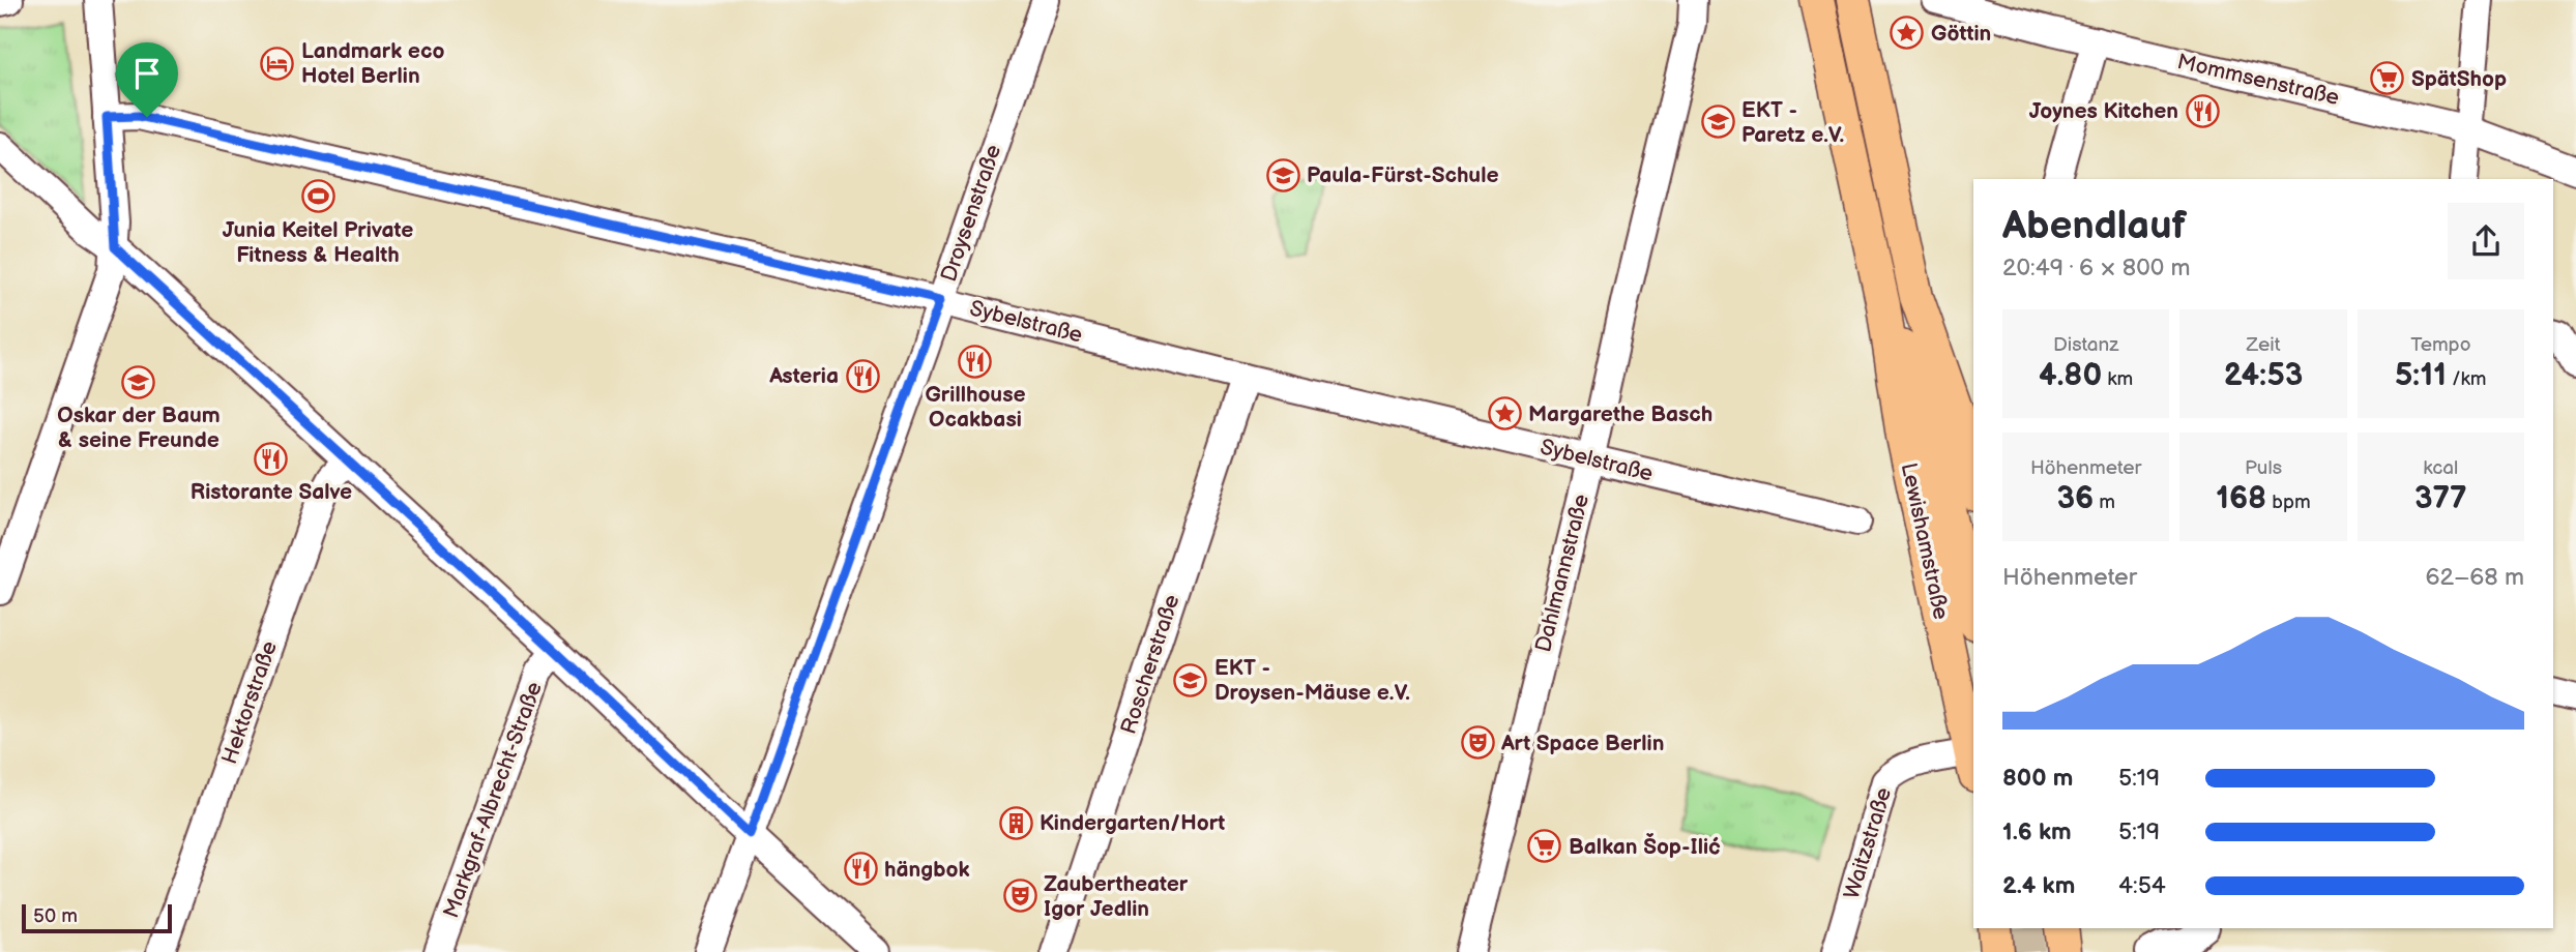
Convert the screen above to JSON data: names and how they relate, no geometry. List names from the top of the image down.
{
  "streets": {
    "main road": ["Lewishamstraße"],
    "street": [
      "Mommsenstraße",
      "Droysenstraße",
      "Sybelstraße",
      "Dahlmannstraße",
      "Roscherstraße",
      "Hektorstraße",
      "Markgraf-Albrecht-Straße",
      "Waitzstraße"
    ]
  },
  "crossings": [
    ["Droysenstraße", "Sybelstraße"],
    ["Sybelstraße", "Dahlmannstraße"],
    ["Sybelstraße", "Roscherstraße"],
    ["Lewishamstraße", "Waitzstraße"]
  ],
  "places": {
    "place": ["Göttin", "Margarethe Basch"],
    "hotel": ["Landmark eco Hotel Berlin"],
    "supermarket": ["SpätShop", "Balkan Šop-Ilić"],
    "restaurant": [
      "Joynes Kitchen",
      "Grillhouse Ocakbasi",
      "Asteria",
      "Ristorante Salve",
      "hängbok"
    ],
    "school or university": [
      "EKT - Paretz e.V.",
      "Paula-Fürst-Schule",
      "Oskar der Baum & seine Freunde",
      "EKT - Droysen-Mäuse e.V."
    ],
    "sports": ["Junia Keitel Private Fitness & Health"],
    "theatre": ["Art Space Berlin", "Zaubertheater Igor Jedlin"],
    "building": ["Kindergarten/Hort"]
  },
  "scale_bar": "50 m",
  "page": {
    "heading": ["Abendlauf", "20:49 · 6 × 800 m"],
    "stats": [
      ["Distanz", "4.80 km"],
      ["Zeit", "24:53"],
      ["Tempo", "5:11 /km"],
      ["Höhenmeter", "36 m"],
      ["Puls", "168 bpm"],
      ["kcal", "377"]
    ],
    "chart": ["Höhenmeter", "62–68 m"],
    "list": [
      {
        "name": "800 m",
        "note": "5:19"
      },
      {
        "name": "1.6 km",
        "note": "5:19"
      },
      {
        "name": "2.4 km",
        "note": "4:54"
      }
    ],
    "scale": "50 m"
  }
}
